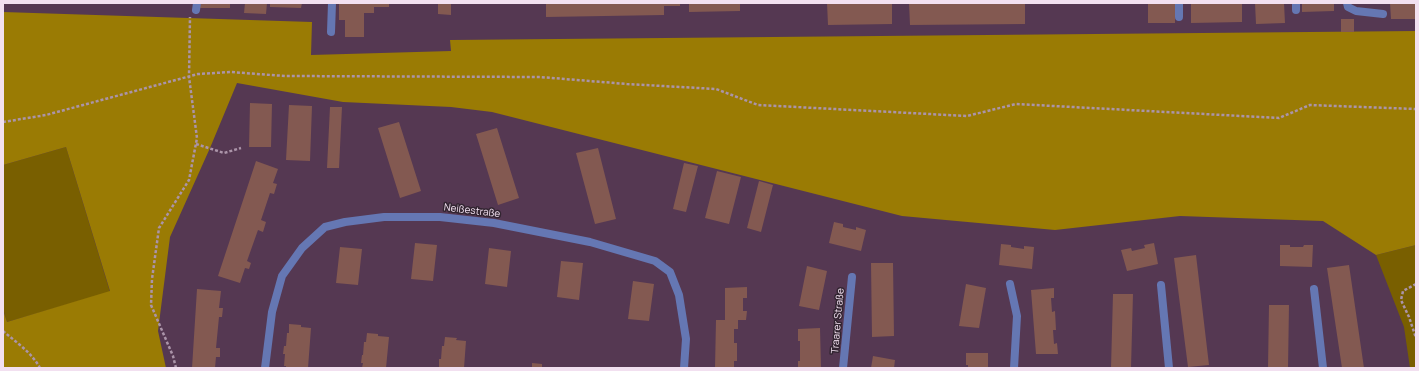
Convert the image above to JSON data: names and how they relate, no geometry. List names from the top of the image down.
{
  "streets": {
    "street": ["Neißestraße", "Traarer Straße"]
  }
}
